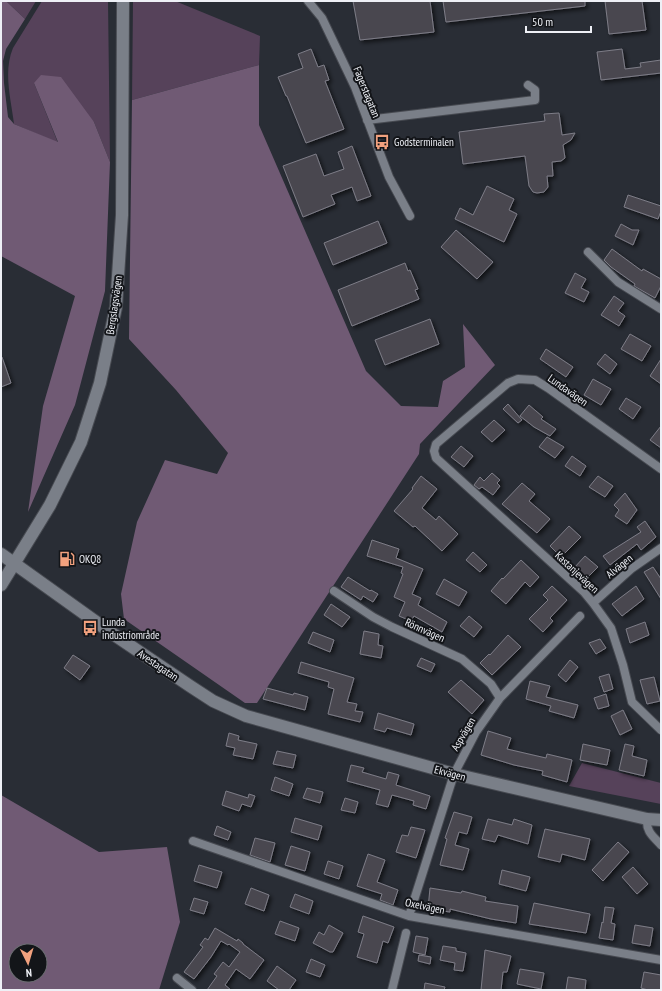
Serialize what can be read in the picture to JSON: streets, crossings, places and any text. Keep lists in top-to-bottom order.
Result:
{
  "streets": {
    "street": [
      "Fagerstagatan",
      "Bergslagsvägen",
      "Lundavägen",
      "Alvägen",
      "Kastanjevägen",
      "Rönnvägen",
      "Avestagatan",
      "Aspvägen",
      "Ekvägen",
      "Oxelvägen"
    ]
  },
  "crossings": [
    ["Bergslagsvägen", "Avestagatan"],
    ["Lundavägen", "Kastanjevägen"],
    ["Alvägen", "Kastanjevägen"],
    ["Rönnvägen", "Aspvägen"],
    ["Avestagatan", "Ekvägen"],
    ["Aspvägen", "Ekvägen"],
    ["Aspvägen", "Oxelvägen"]
  ],
  "places": {
    "bus stop": ["Godsterminalen", "Lunda industriområde"],
    "fuel station": ["OKQ8"]
  },
  "scale_bar": "50 m",
  "north": "bottom"
}
